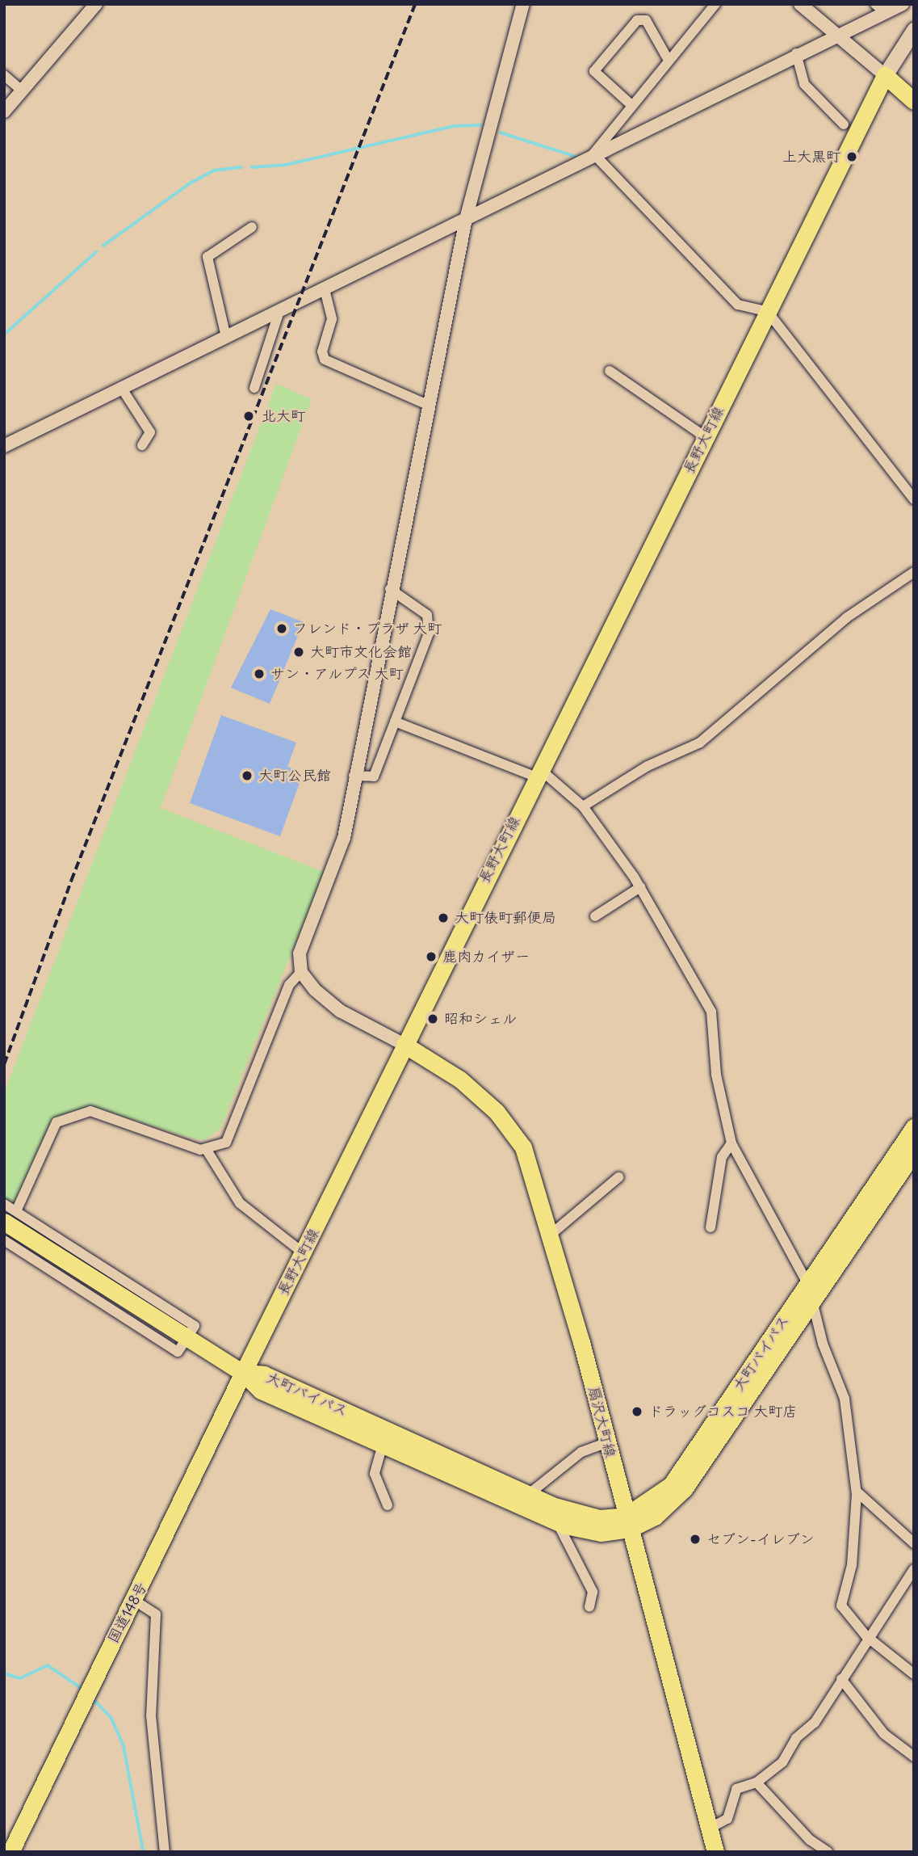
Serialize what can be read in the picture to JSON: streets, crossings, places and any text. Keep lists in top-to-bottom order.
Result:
{
  "streets": {
    "main road": [
      "長野大町線",
      "大町バイパス",
      "扇沢大町線",
      "国道148号"
    ]
  },
  "crossings": [
    ["長野大町線", "大町バイパス"],
    ["長野大町線", "扇沢大町線"],
    ["長野大町線", "国道148号"],
    ["大町バイパス", "扇沢大町線"],
    ["大町バイパス", "国道148号"]
  ],
  "places": [
    "上大黒町",
    "北大町",
    "フレンド・プラザ 大町",
    "大町市文化会館",
    "サン・アルプス 大町",
    "大町公民館",
    "大町俵町郵便局",
    "鹿肉カイザー",
    "昭和シェル",
    "ドラッグコスコ 大町店",
    "セブン-イレブン"
  ]
}
